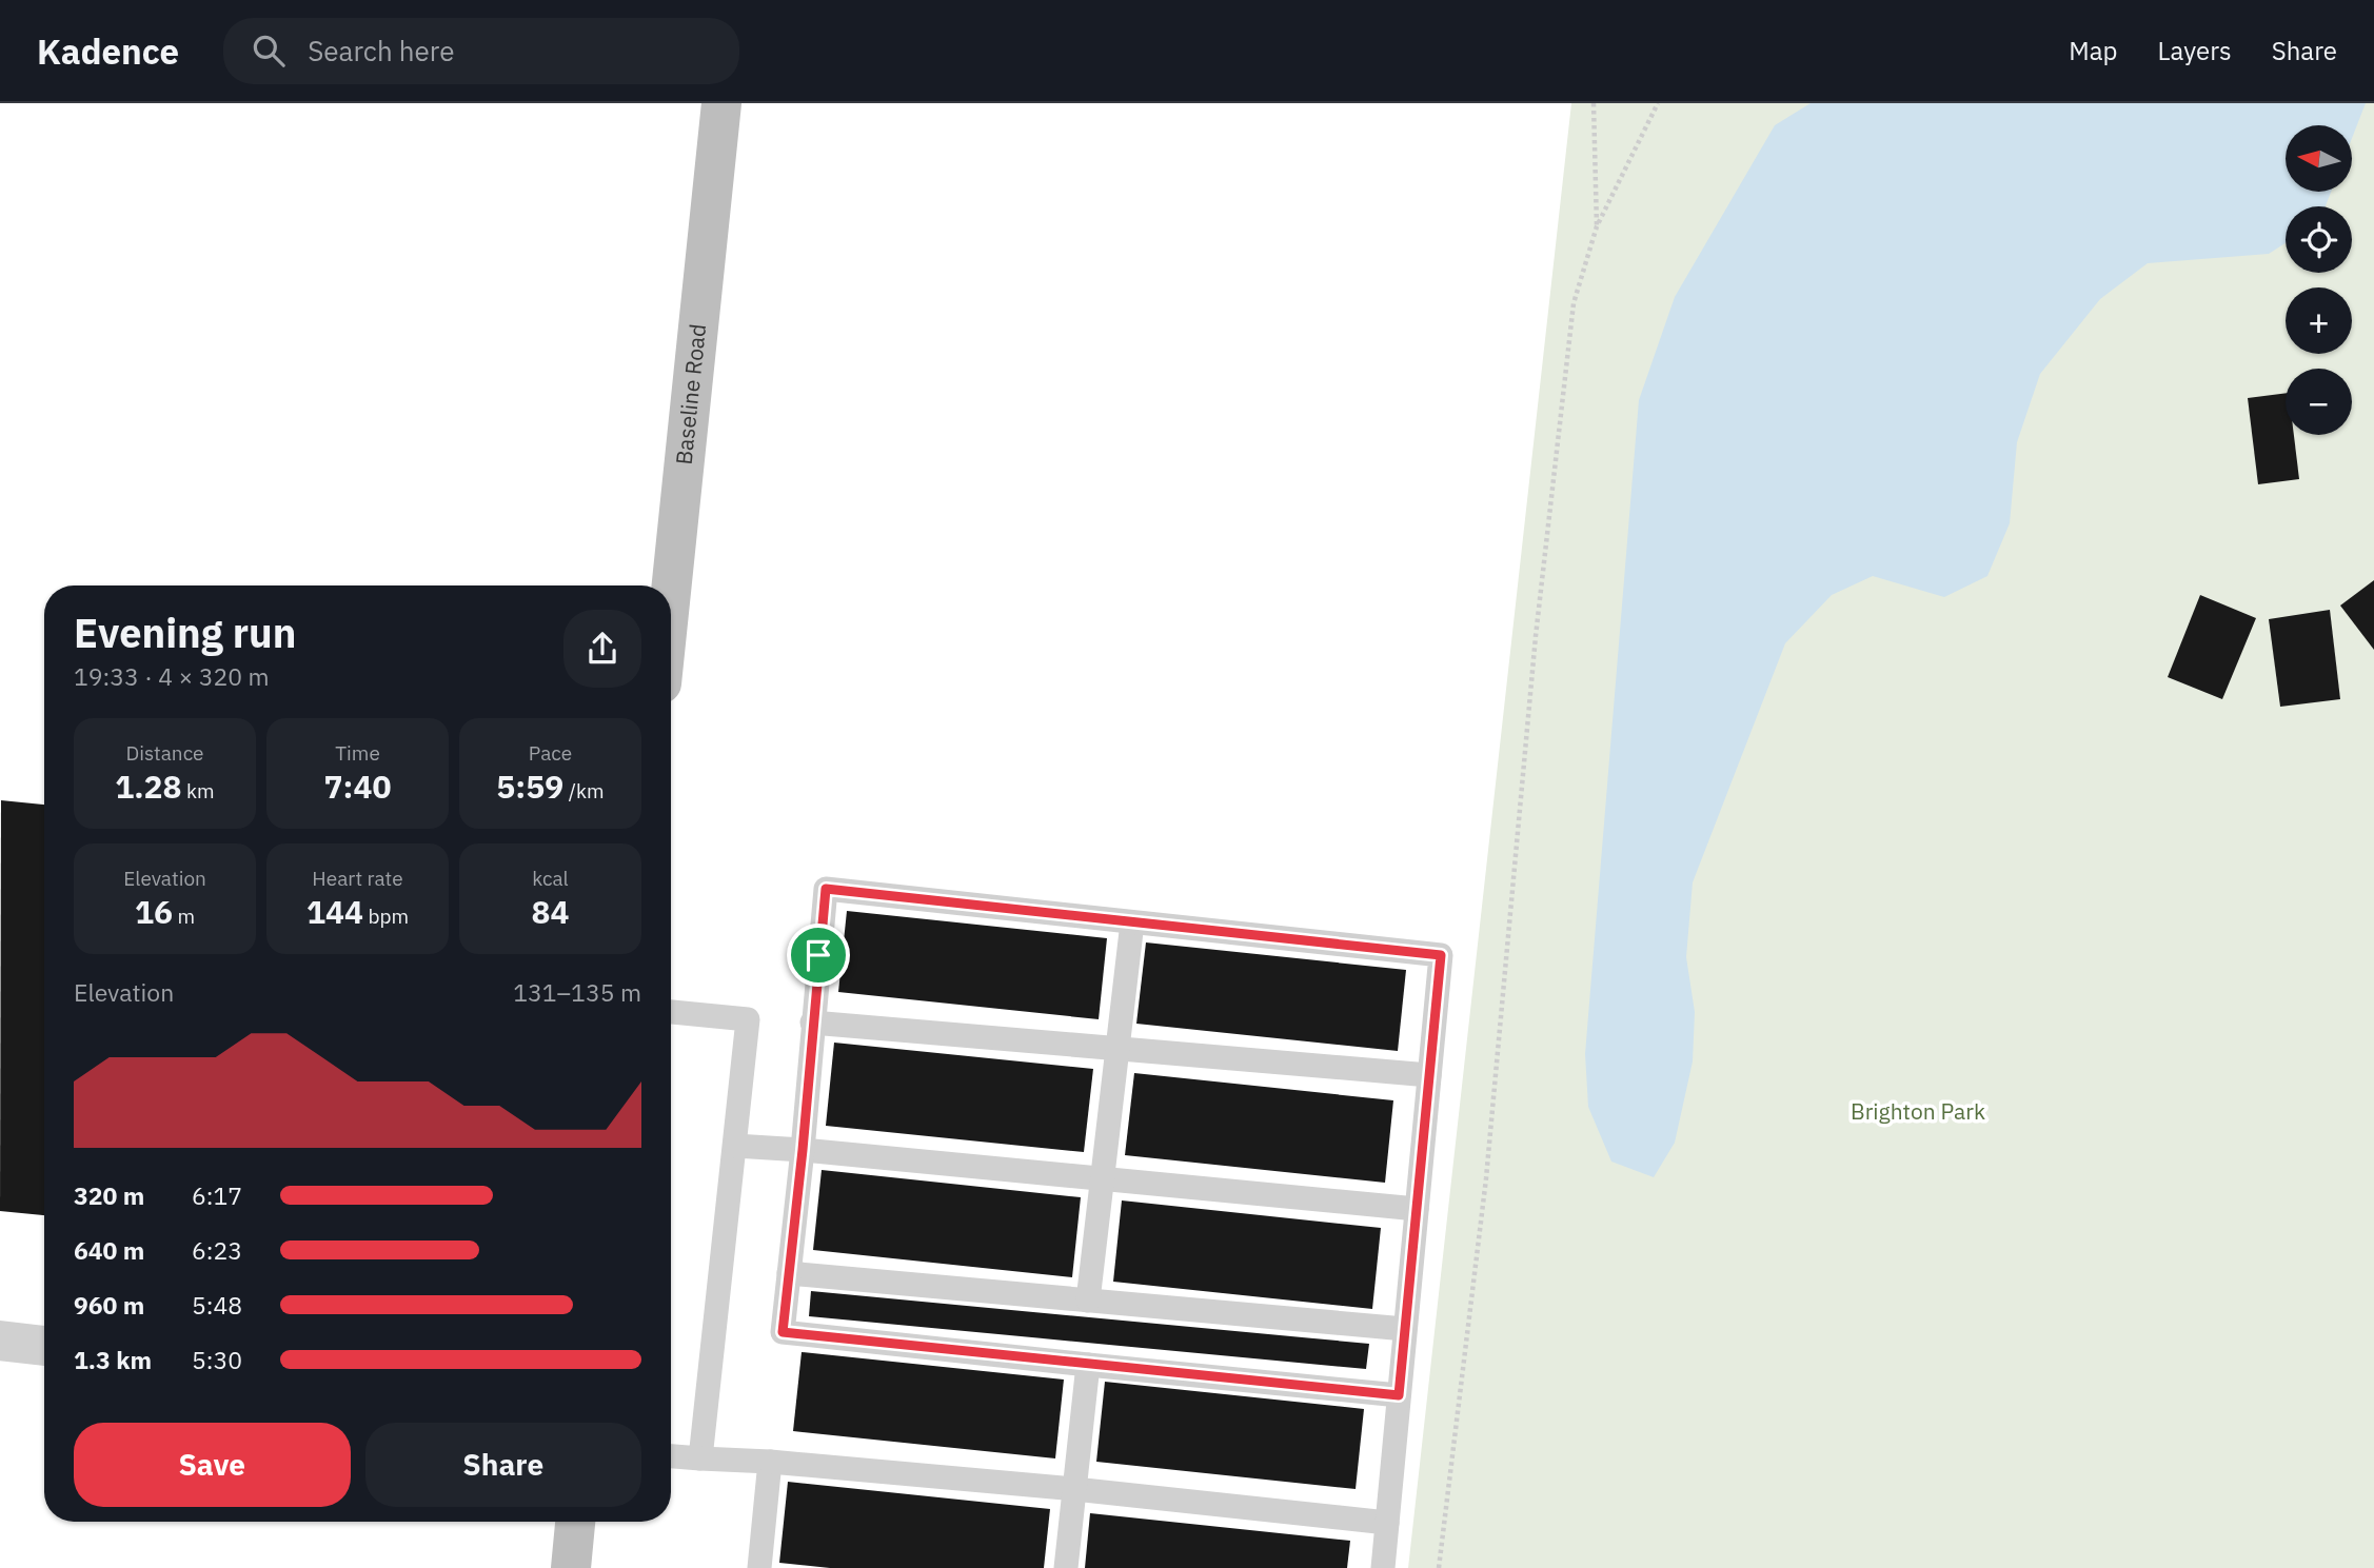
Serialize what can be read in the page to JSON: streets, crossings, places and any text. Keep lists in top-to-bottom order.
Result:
{
  "streets": {
    "main road": ["Baseline Road"]
  },
  "parks": ["Brighton Park"],
  "north": "left",
  "page": {
    "header": "Kadence",
    "search": "Search here",
    "nav": ["Map", "Layers", "Share"],
    "map_buttons": ["+", "−"],
    "heading": ["Evening run", "19:33 · 4 × 320 m"],
    "stats": [
      ["Distance", "1.28 km"],
      ["Time", "7:40"],
      ["Pace", "5:59 /km"],
      ["Elevation", "16 m"],
      ["Heart rate", "144 bpm"],
      ["kcal", "84"]
    ],
    "chart": ["Elevation", "131–135 m"],
    "list": [
      {
        "name": "320 m",
        "note": "6:17"
      },
      {
        "name": "640 m",
        "note": "6:23"
      },
      {
        "name": "960 m",
        "note": "5:48"
      },
      {
        "name": "1.3 km",
        "note": "5:30"
      }
    ],
    "buttons": ["Save", "Share"]
  }
}
